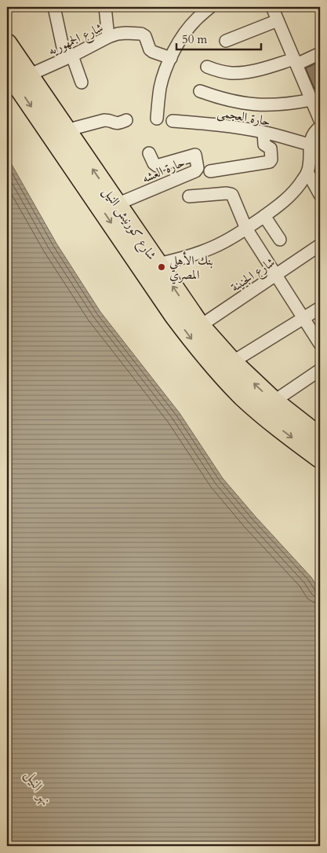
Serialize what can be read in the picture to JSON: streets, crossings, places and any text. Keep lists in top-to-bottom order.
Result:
{
  "streets": {
    "main road": ["شارع كورنيش النيل"],
    "street": [
      "شارع الجمهوريه",
      "حارة العجمى",
      "حارة العشه",
      "شارع الجنينة"
    ]
  },
  "crossings": [
    ["شارع الجمهوريه", "شارع كورنيش النيل"],
    ["حارة العشه", "شارع كورنيش النيل"],
    ["شارع كورنيش النيل", "شارع الجنينة"]
  ],
  "water": ["نهر النيل"],
  "places": ["بنك الأهلي المصري"],
  "scale_bar": "50 m"
}
